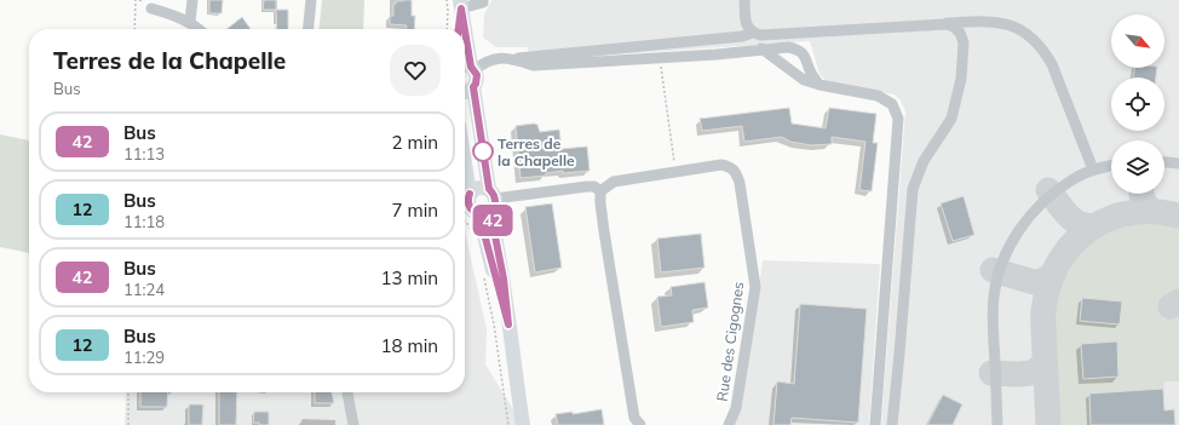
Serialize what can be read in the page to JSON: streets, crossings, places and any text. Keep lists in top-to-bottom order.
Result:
{
  "streets": {
    "street": ["Rue des Cigognes"]
  },
  "places": ["Terres de la Chapelle"],
  "lines": ["bus line 42"],
  "north": "bottom right",
  "page": {
    "on_map": "42",
    "heading": ["Terres de la Chapelle", "Bus"],
    "list": [
      {
        "mark": "42",
        "name": "Bus",
        "note": "11:13",
        "value": "2 min"
      },
      {
        "mark": "12",
        "name": "Bus",
        "note": "11:18",
        "value": "7 min"
      },
      {
        "mark": "42",
        "name": "Bus",
        "note": "11:24",
        "value": "13 min"
      },
      {
        "mark": "12",
        "name": "Bus",
        "note": "11:29",
        "value": "18 min"
      }
    ]
  }
}
